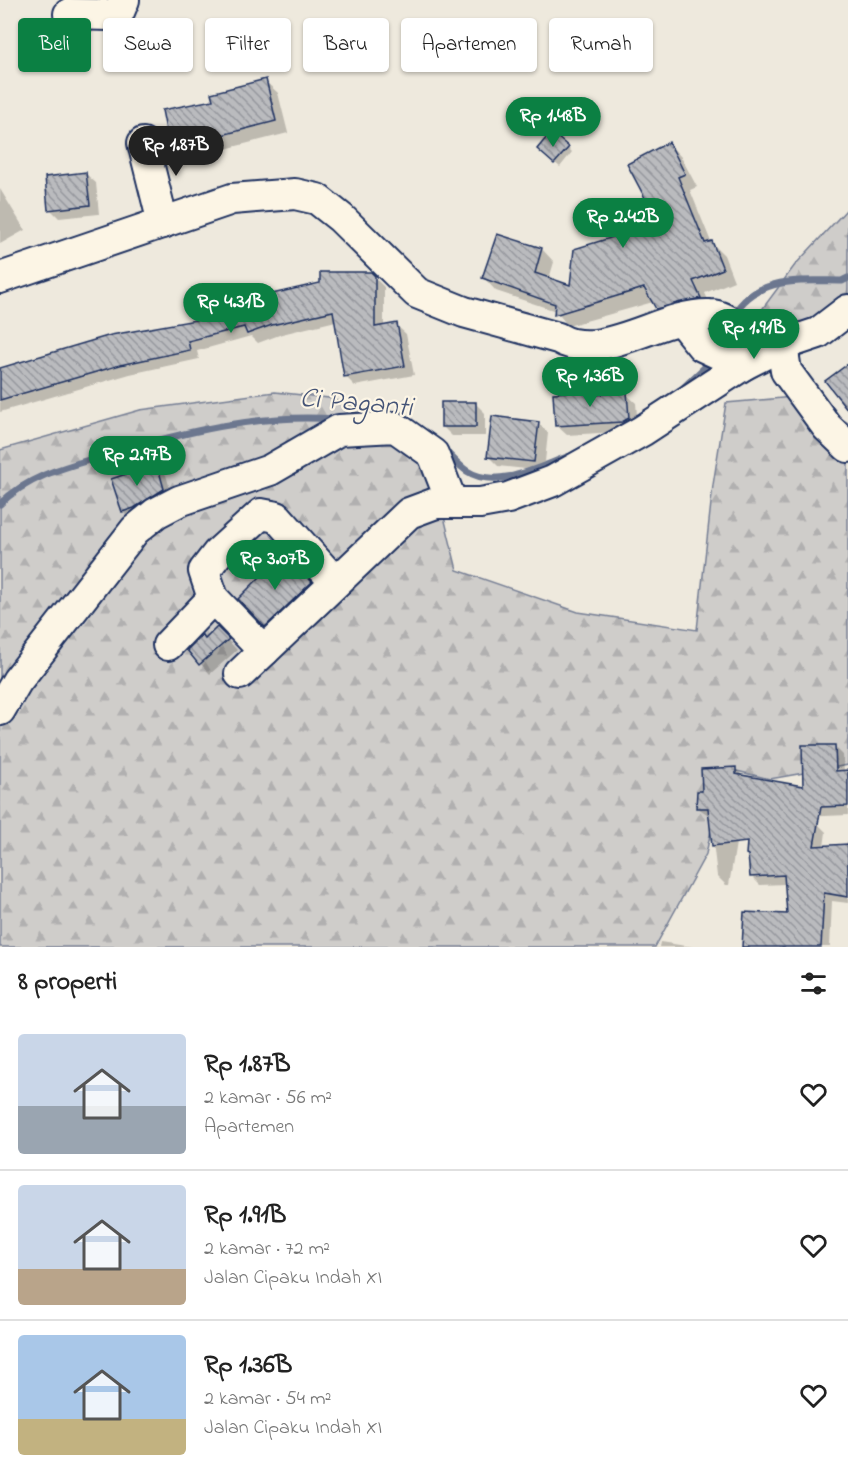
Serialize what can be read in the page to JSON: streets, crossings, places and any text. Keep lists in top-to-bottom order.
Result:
{
  "water": ["Ci Paganti"],
  "page": {
    "chip": [
      "Beli",
      "Sewa",
      "Filter",
      "Baru",
      "Apartemen",
      "Rumah"
    ],
    "price": [
      "Rp 1.48B",
      "Rp 1.87B",
      "Rp 2.42B",
      "Rp 4.31B",
      "Rp 1.91B",
      "Rp 1.36B",
      "Rp 2.97B",
      "Rp 3.07B"
    ],
    "heading": "8 properti",
    "list": [
      {
        "name": "Rp 1.87B",
        "note": "2 kamar · 56 m² · Apartemen"
      },
      {
        "name": "Rp 1.91B",
        "note": "2 kamar · 72 m² · Jalan Cipaku Indah XI"
      },
      {
        "name": "Rp 1.36B",
        "note": "2 kamar · 54 m² · Jalan Cipaku Indah XI"
      }
    ]
  }
}
